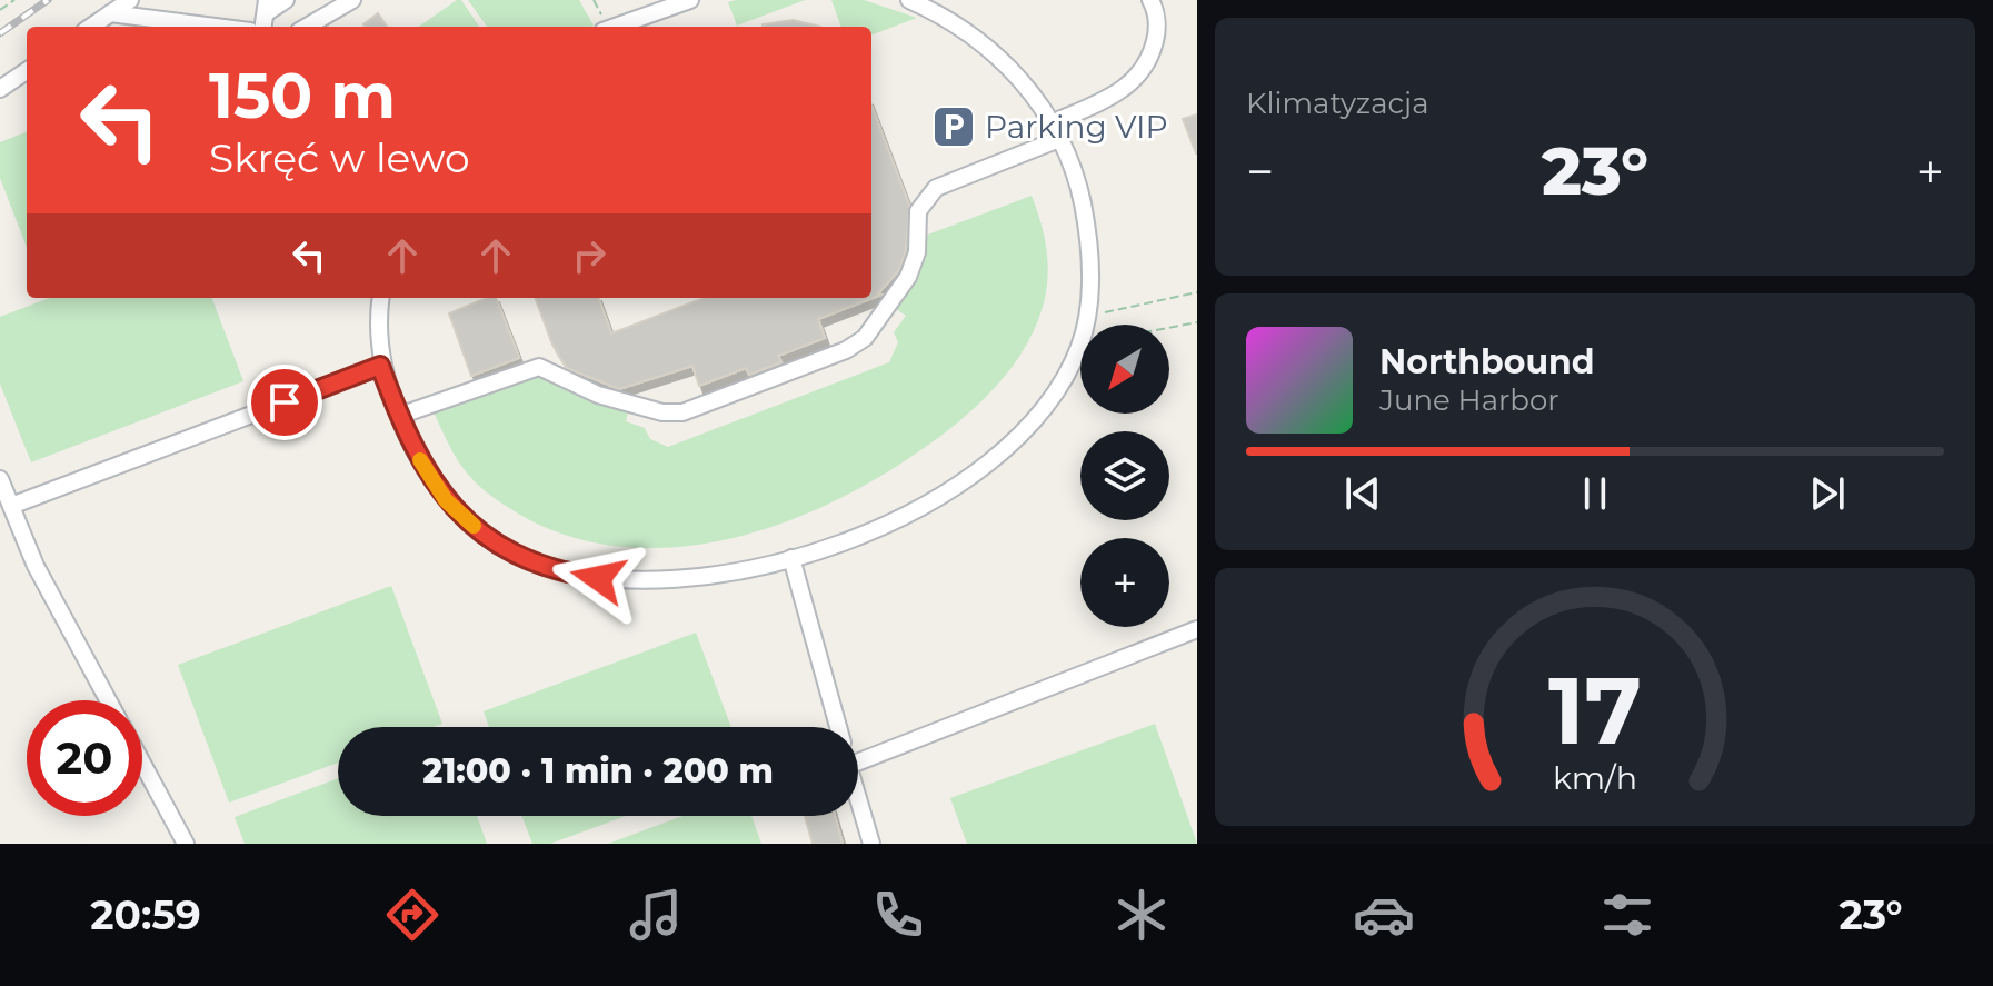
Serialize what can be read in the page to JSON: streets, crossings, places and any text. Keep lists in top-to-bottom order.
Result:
{
  "places": {
    "parking": ["Parking VIP"]
  },
  "north": "bottom left",
  "page": {
    "tile": "Klimatyzacja",
    "turn": ["150 m", "Skręć w lewo"],
    "heat": ["−", "23°", "+"],
    "map_buttons": "+",
    "song": ["Northbound", "June Harbor"],
    "limit": "20",
    "trip": "21:00 · 1 min · 200 m",
    "tabs": ["20:59", "23°"],
    "gauge": ["17", "km/h"]
  }
}
